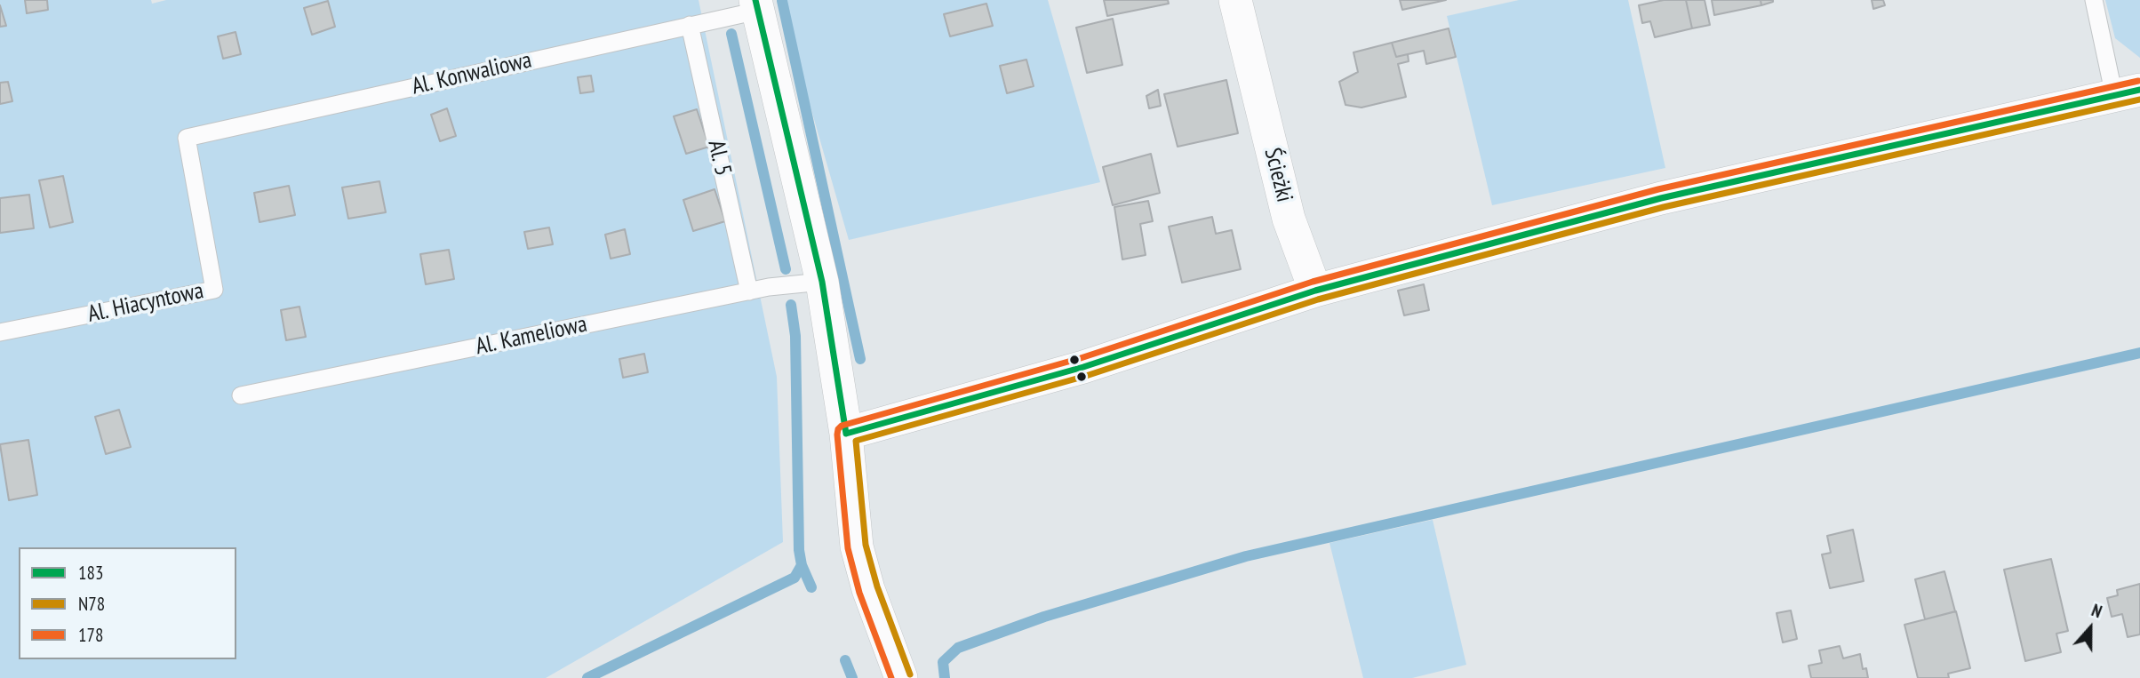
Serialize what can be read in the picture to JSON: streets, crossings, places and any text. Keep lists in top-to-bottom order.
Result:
{
  "streets": {
    "street": ["Ścieżki"],
    "lane": [
      "Al. Konwaliowa",
      "Al. 5",
      "Al. Hiacyntowa",
      "Al. Kameliowa"
    ]
  },
  "crossings": [
    ["Al. Konwaliowa", "Al. 5"],
    ["Al. Konwaliowa", "Al. Hiacyntowa"],
    ["Al. 5", "Al. Kameliowa"]
  ],
  "lines": ["transit line 183", "transit line 178", "transit line N78"],
  "legend": ["183", "N78", "178"],
  "north": "top"
}
